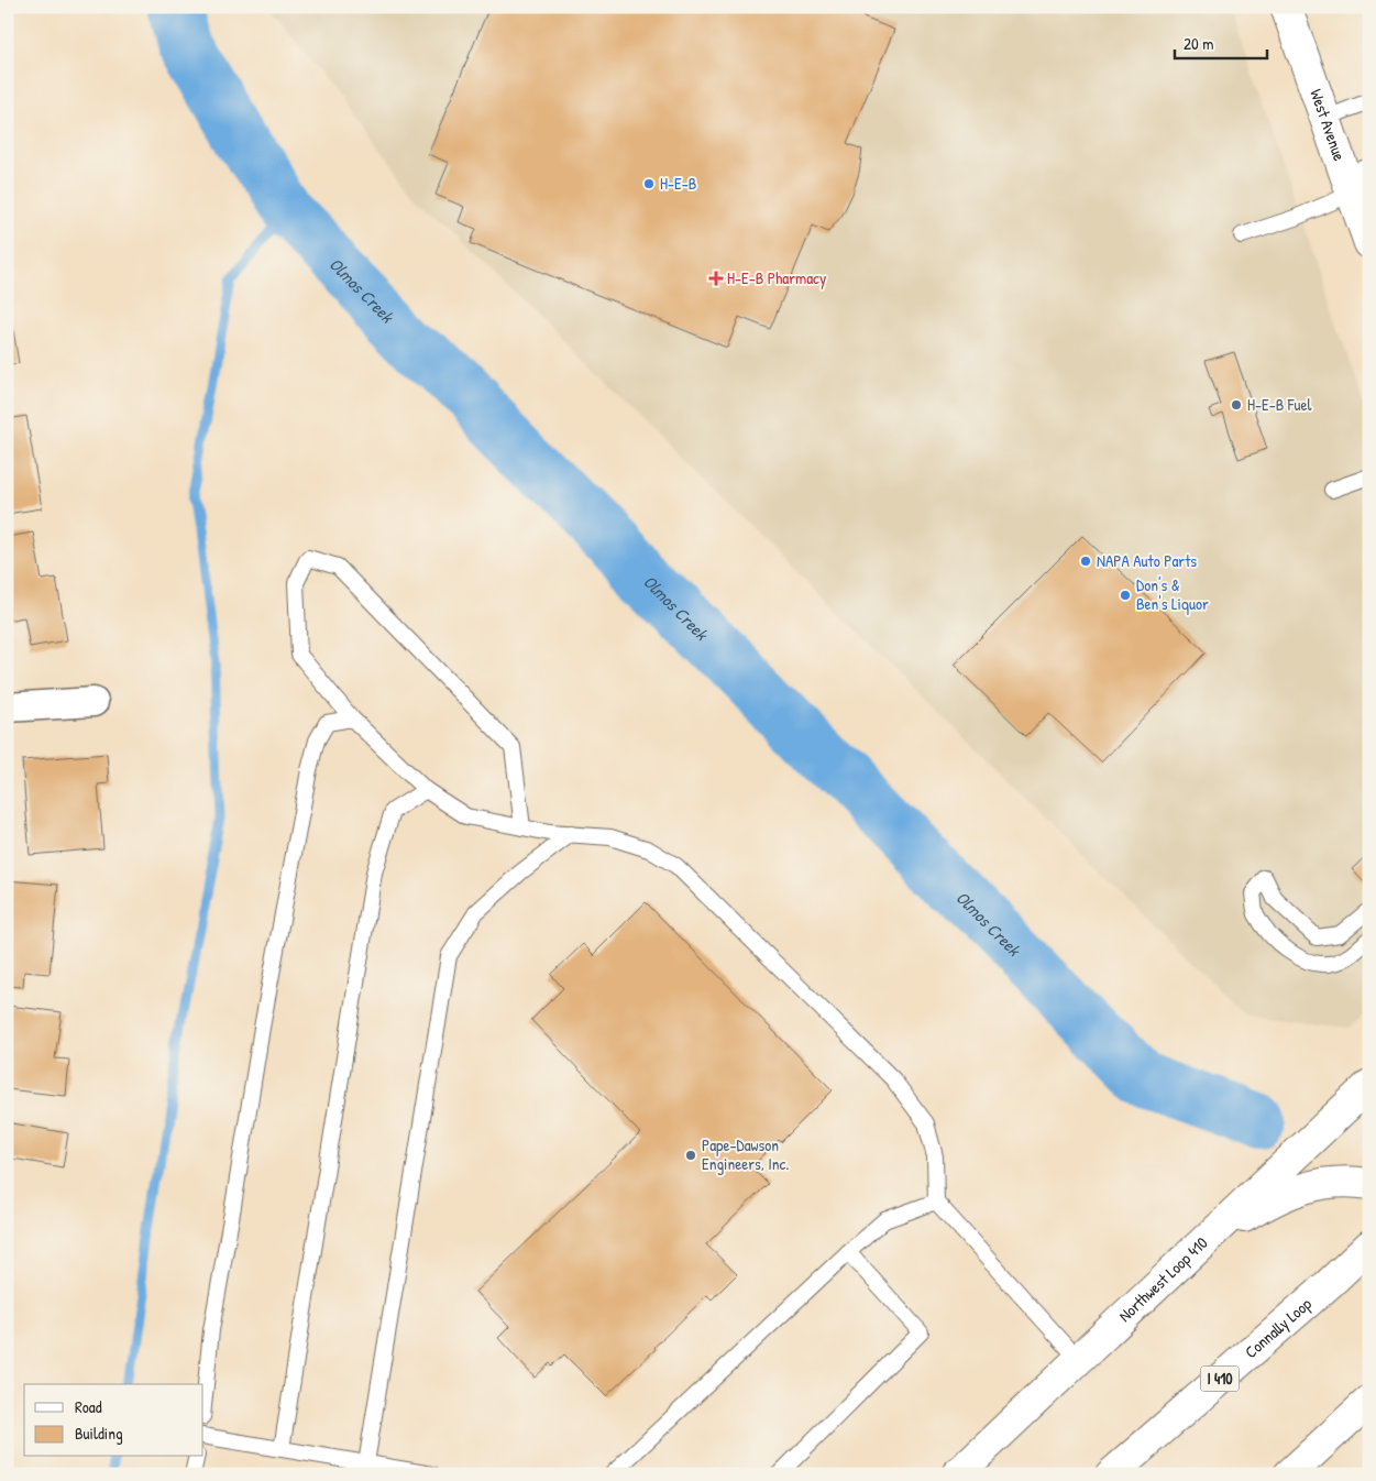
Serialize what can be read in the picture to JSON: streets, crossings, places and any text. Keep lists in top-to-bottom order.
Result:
{
  "streets": {
    "main road": [
      "West Avenue",
      "Northwest Loop 410",
      "Connally Loop",
      "I 410"
    ]
  },
  "water": ["Olmos Creek"],
  "places": {
    "other": [
      "H-E-B",
      "H-E-B Fuel",
      "NAPA Auto Parts",
      "Don's & Ben's Liquor",
      "Pape-Dawson Engineers, Inc."
    ],
    "health": ["H-E-B Pharmacy"]
  },
  "legend": ["Road", "Building"],
  "scale_bar": "20 m"
}
